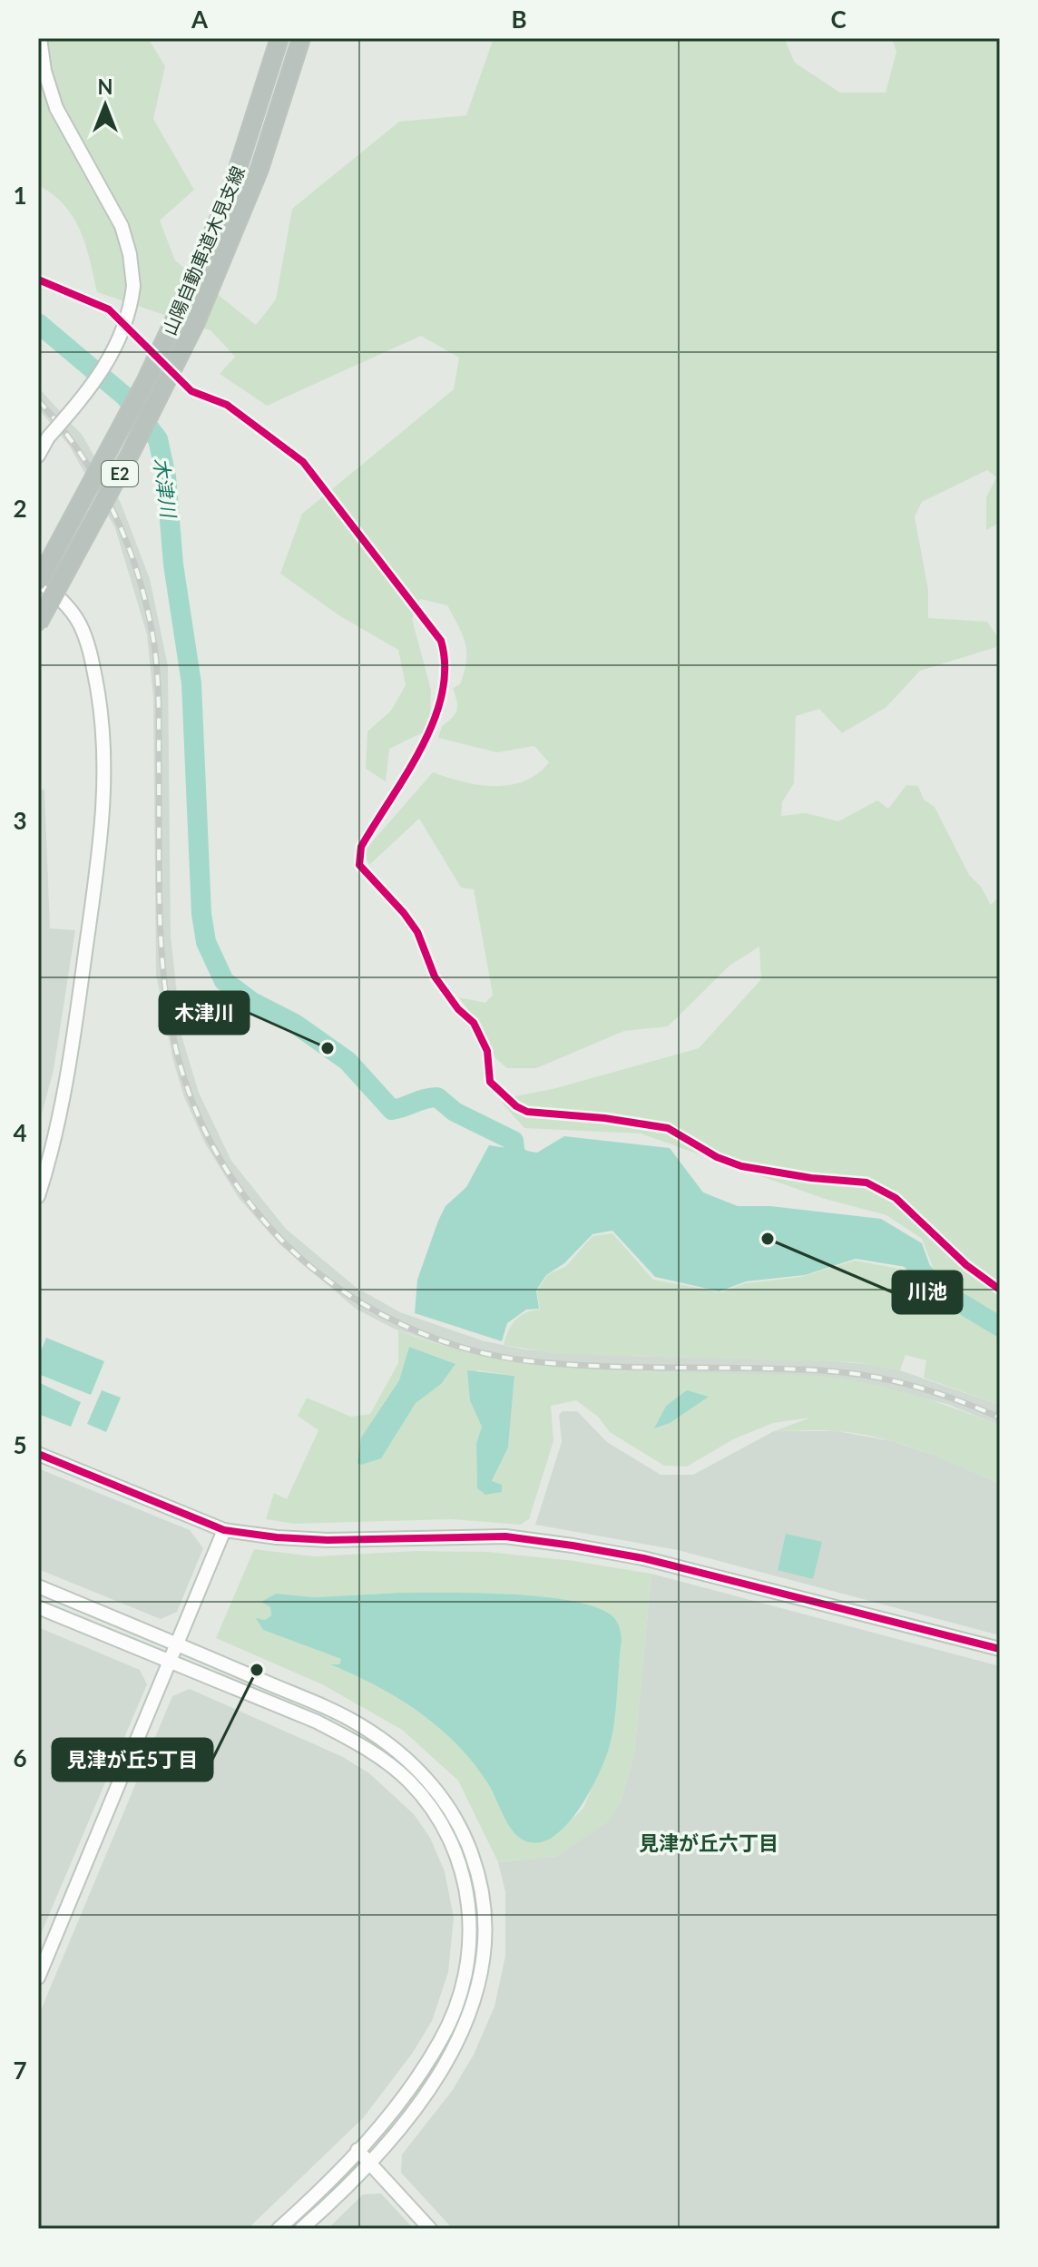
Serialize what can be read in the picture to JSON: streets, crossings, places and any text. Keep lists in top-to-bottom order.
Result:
{
  "streets": {
    "highway": ["山陽自動車道木見支線", "E2"]
  },
  "districts": ["見津が丘六丁目"],
  "water": ["木津川"],
  "places": ["木津川", "川池", "見津が丘5丁目"],
  "north": "top",
  "grid": {
    "columns": ["A", "B", "C"],
    "rows": [
      "1",
      "2",
      "3",
      "4",
      "5",
      "6",
      "7"
    ]
  }
}
